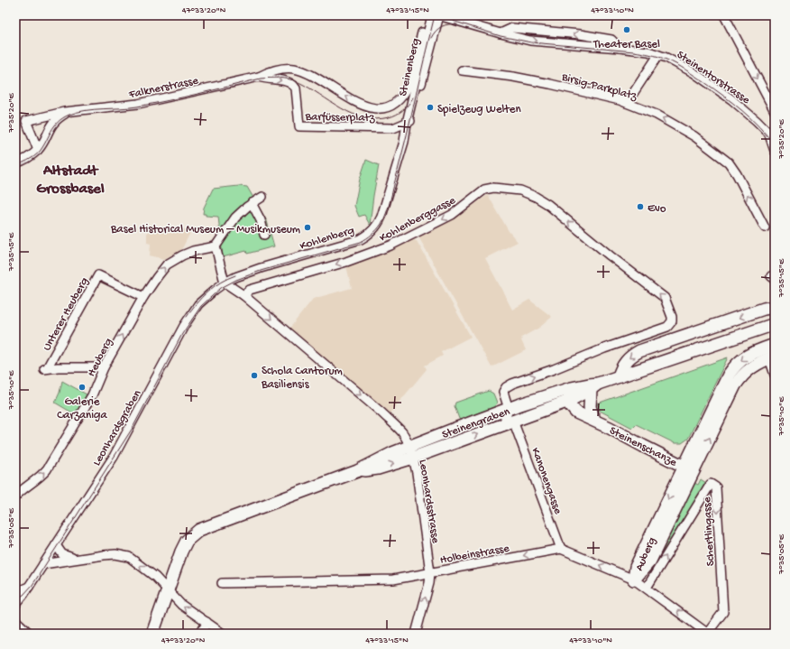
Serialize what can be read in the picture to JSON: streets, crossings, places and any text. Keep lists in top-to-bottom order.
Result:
{
  "streets": {
    "main road": ["Steinengraben", "Steinenschanze", "Auberg"],
    "street": [
      "Steinenberg",
      "Steinentorstrasse",
      "Birsig-Parkplatz",
      "Falknerstrasse",
      "Barfüsserplatz",
      "Kohlenberggasse",
      "Kohlenberg",
      "Unterer Heuberg",
      "Heuberg",
      "Leonhardsgraben",
      "Kanonengasse",
      "Leonhardsstrasse",
      "Schertlingasse",
      "Holbeinstrasse"
    ]
  },
  "crossings": [
    ["Steinenberg", "Steinentorstrasse"],
    ["Steinenberg", "Barfüsserplatz"],
    ["Steinenberg", "Kohlenberg"],
    ["Falknerstrasse", "Barfüsserplatz"],
    ["Barfüsserplatz", "Kohlenberg"],
    ["Kohlenberggasse", "Steinengraben"],
    ["Kohlenberggasse", "Leonhardsstrasse"],
    ["Kohlenberg", "Leonhardsgraben"],
    ["Kohlenberg", "Leonhardsstrasse"],
    ["Unterer Heuberg", "Heuberg"],
    ["Steinengraben", "Steinenschanze"],
    ["Steinengraben", "Kanonengasse"],
    ["Steinengraben", "Leonhardsstrasse"],
    ["Leonhardsgraben", "Leonhardsstrasse"],
    ["Steinenschanze", "Auberg"],
    ["Kanonengasse", "Holbeinstrasse"],
    ["Leonhardsstrasse", "Holbeinstrasse"]
  ],
  "one_way": [
    "Birsig-Parkplatz",
    "Barfüsserplatz",
    "Kohlenberggasse",
    "Heuberg",
    "Holbeinstrasse"
  ],
  "districts": ["Altstadt Grossbasel"],
  "places": [
    "Theater Basel",
    "Spielzeug Welten",
    "Evo",
    "Basel Historical Museum – Musikmuseum",
    "Schola Cantorum Basiliensis",
    "Galerie Carzaniga"
  ],
  "coordinates": [
    "47°33'20\"N",
    "47°33'15\"N",
    "47°33'10\"N",
    "7°35'20\"E",
    "7°35'15\"E",
    "7°35'10\"E",
    "7°35'05\"E"
  ]
}
